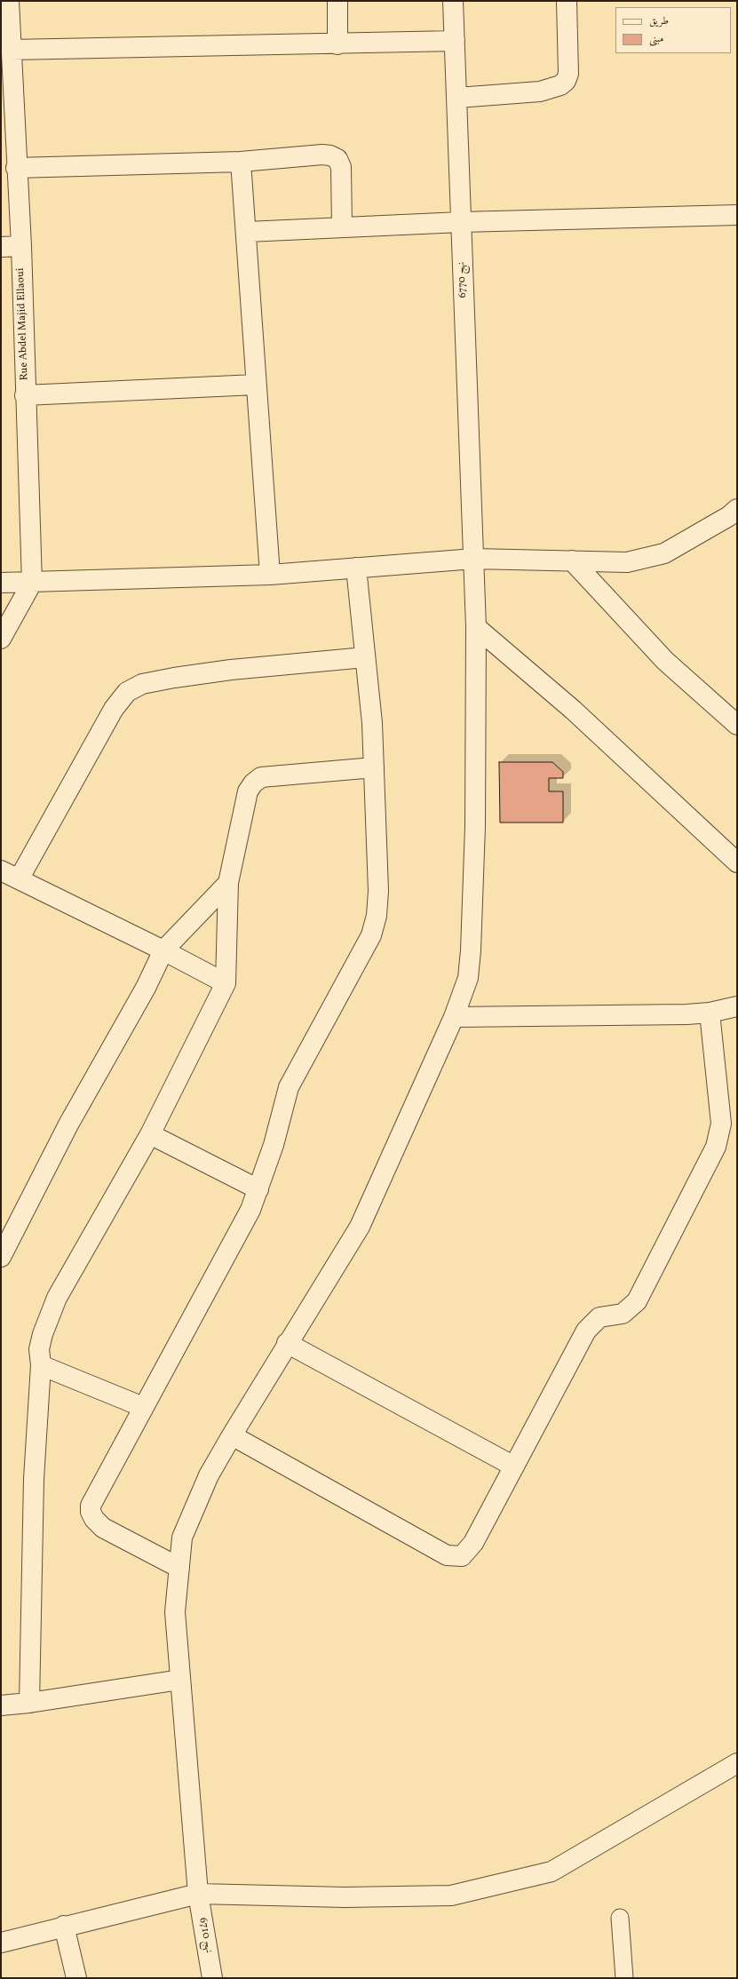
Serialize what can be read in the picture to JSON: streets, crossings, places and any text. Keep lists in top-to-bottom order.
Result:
{
  "streets": {
    "street": ["نهج 6770", "Rue Abdel Majid Ellaoui", "نهج 6710"]
  },
  "crossings": [
    ["نهج 6770", "نهج 6710"]
  ],
  "legend": ["طريق", "مبنى"]
}
